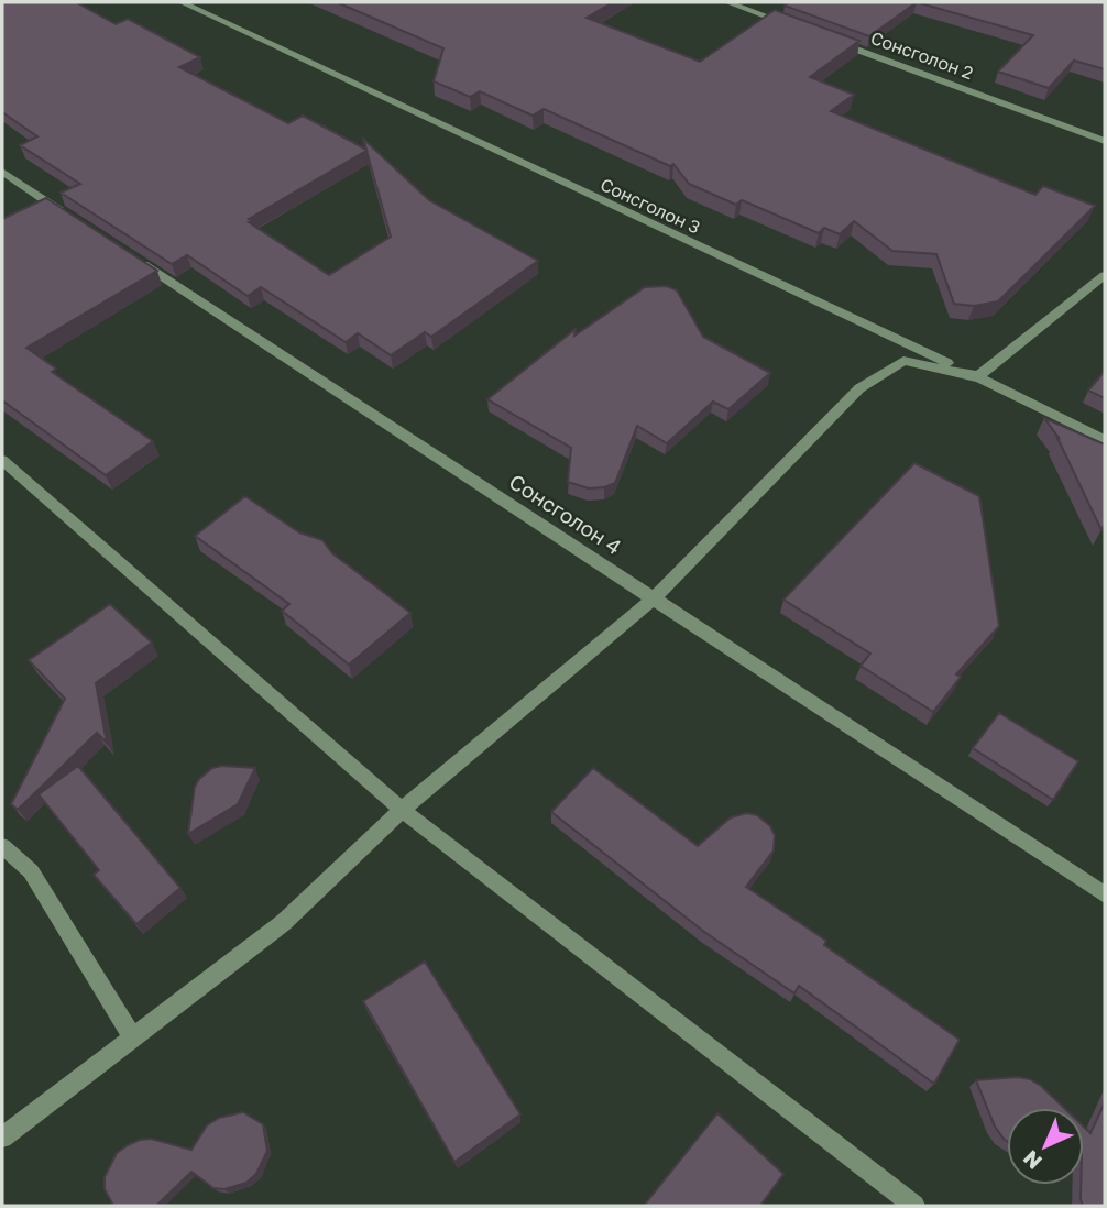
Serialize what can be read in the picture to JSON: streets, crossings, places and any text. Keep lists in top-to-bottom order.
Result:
{
  "streets": {
    "street": ["Сонсголон 2", "Сонсголон 3", "Сонсголон 4"]
  },
  "north": "bottom left"
}
